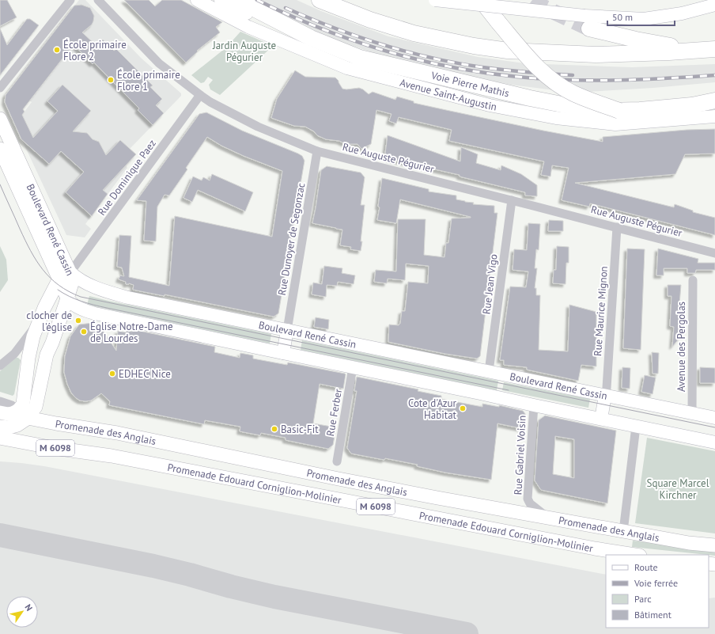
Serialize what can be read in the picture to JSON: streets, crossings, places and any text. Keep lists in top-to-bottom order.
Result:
{
  "streets": {
    "highway": ["Voie Pierre Mathis"],
    "main road": [
      "Avenue Saint-Augustin",
      "Boulevard René Cassin",
      "Promenade des Anglais",
      "M 6098",
      "Promenade Edouard Corniglion-Molinier"
    ],
    "street": [
      "Rue Auguste Pégurier",
      "Rue Dominique Paez",
      "Rue Dunoyer de Segonzac",
      "Rue Jean Vigo",
      "Rue Maurice Mignon",
      "Avenue des Pergolas",
      "Rue Ferber",
      "Rue Gabriel Voisin"
    ]
  },
  "crossings": [
    ["Rue Auguste Pégurier", "Rue Dominique Paez"],
    ["Rue Auguste Pégurier", "Rue Dunoyer de Segonzac"],
    ["Rue Auguste Pégurier", "Rue Jean Vigo"],
    ["Rue Auguste Pégurier", "Rue Maurice Mignon"],
    ["Rue Dominique Paez", "Boulevard René Cassin"],
    ["Boulevard René Cassin", "Rue Dunoyer de Segonzac"],
    ["Boulevard René Cassin", "Rue Jean Vigo"],
    ["Boulevard René Cassin", "Rue Maurice Mignon"],
    ["Boulevard René Cassin", "Avenue des Pergolas"],
    ["Boulevard René Cassin", "Rue Ferber"],
    ["Boulevard René Cassin", "Rue Gabriel Voisin"],
    ["Promenade des Anglais", "Rue Gabriel Voisin"]
  ],
  "parks": ["Jardin Auguste Pégurier", "Square Marcel Kirchner"],
  "places": [
    "École primaire Flore 2",
    "École primaire Flore 1",
    "clocher de l'église",
    "Église Notre-Dame de Lourdes",
    "EDHEC Nice",
    "Cote d'Azur Habitat",
    "Basic-Fit"
  ],
  "legend": [
    "Route",
    "Voie ferrée",
    "Parc",
    "Bâtiment"
  ],
  "scale_bar": "50 m",
  "north": "top right"
}
